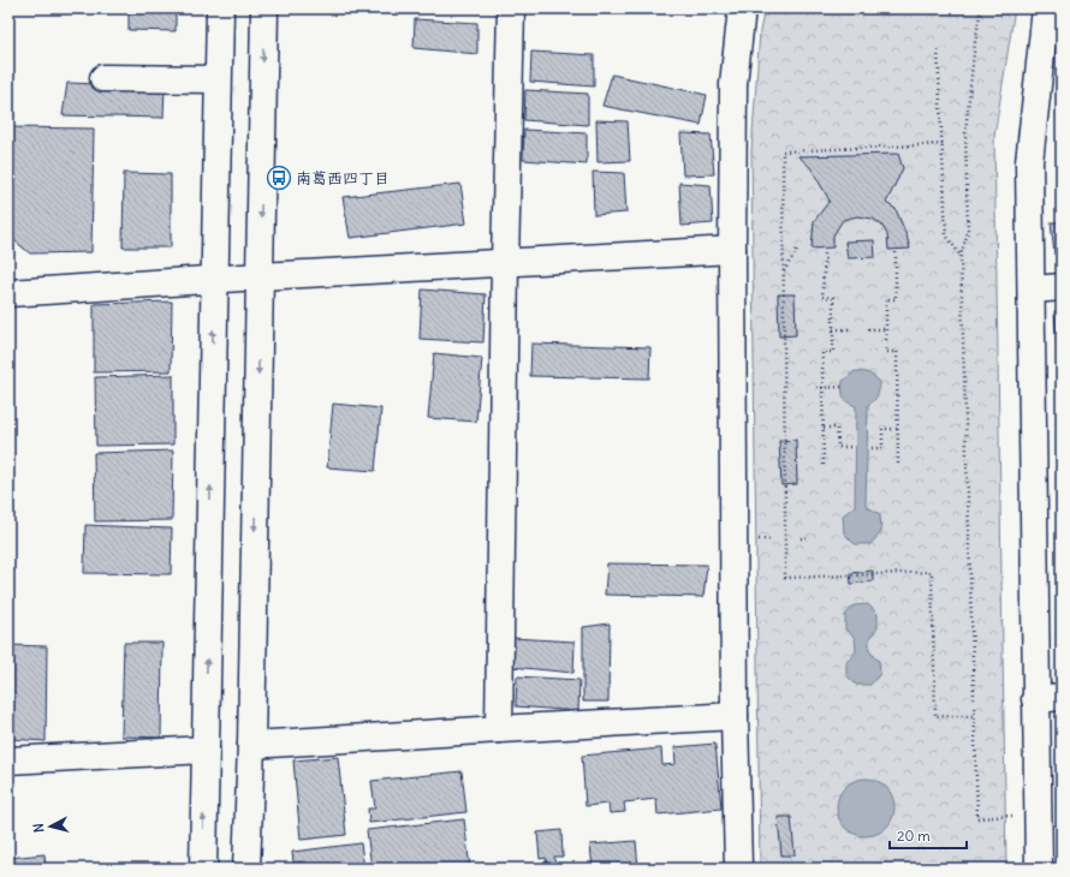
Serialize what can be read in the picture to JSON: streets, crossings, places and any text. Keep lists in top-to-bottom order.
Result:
{
  "places": {
    "bus stop": ["南葛西四丁目"]
  },
  "scale_bar": "20 m",
  "north": "left"
}
